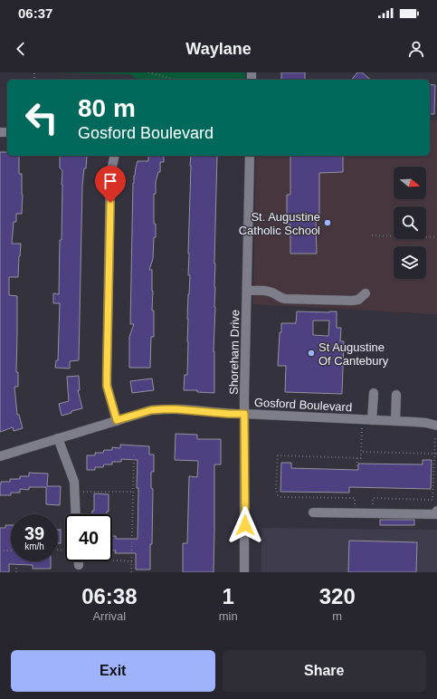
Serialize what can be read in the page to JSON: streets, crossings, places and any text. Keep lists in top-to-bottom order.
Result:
{
  "streets": {
    "street": ["Shoreham Drive", "Gosford Boulevard"]
  },
  "crossings": [
    ["Shoreham Drive", "Gosford Boulevard"]
  ],
  "places": ["St. Augustine Catholic School", "St Augustine Of Cantebury"],
  "north": "right",
  "page": {
    "status": "06:37",
    "header": "Waylane",
    "turn": ["80 m", "Gosford Boulevard"],
    "speed": "39 km/h",
    "limit": "40",
    "eta": [
      "06:38",
      "Arrival",
      "1",
      "min",
      "320",
      "m"
    ],
    "buttons": ["Exit", "Share"]
  }
}
